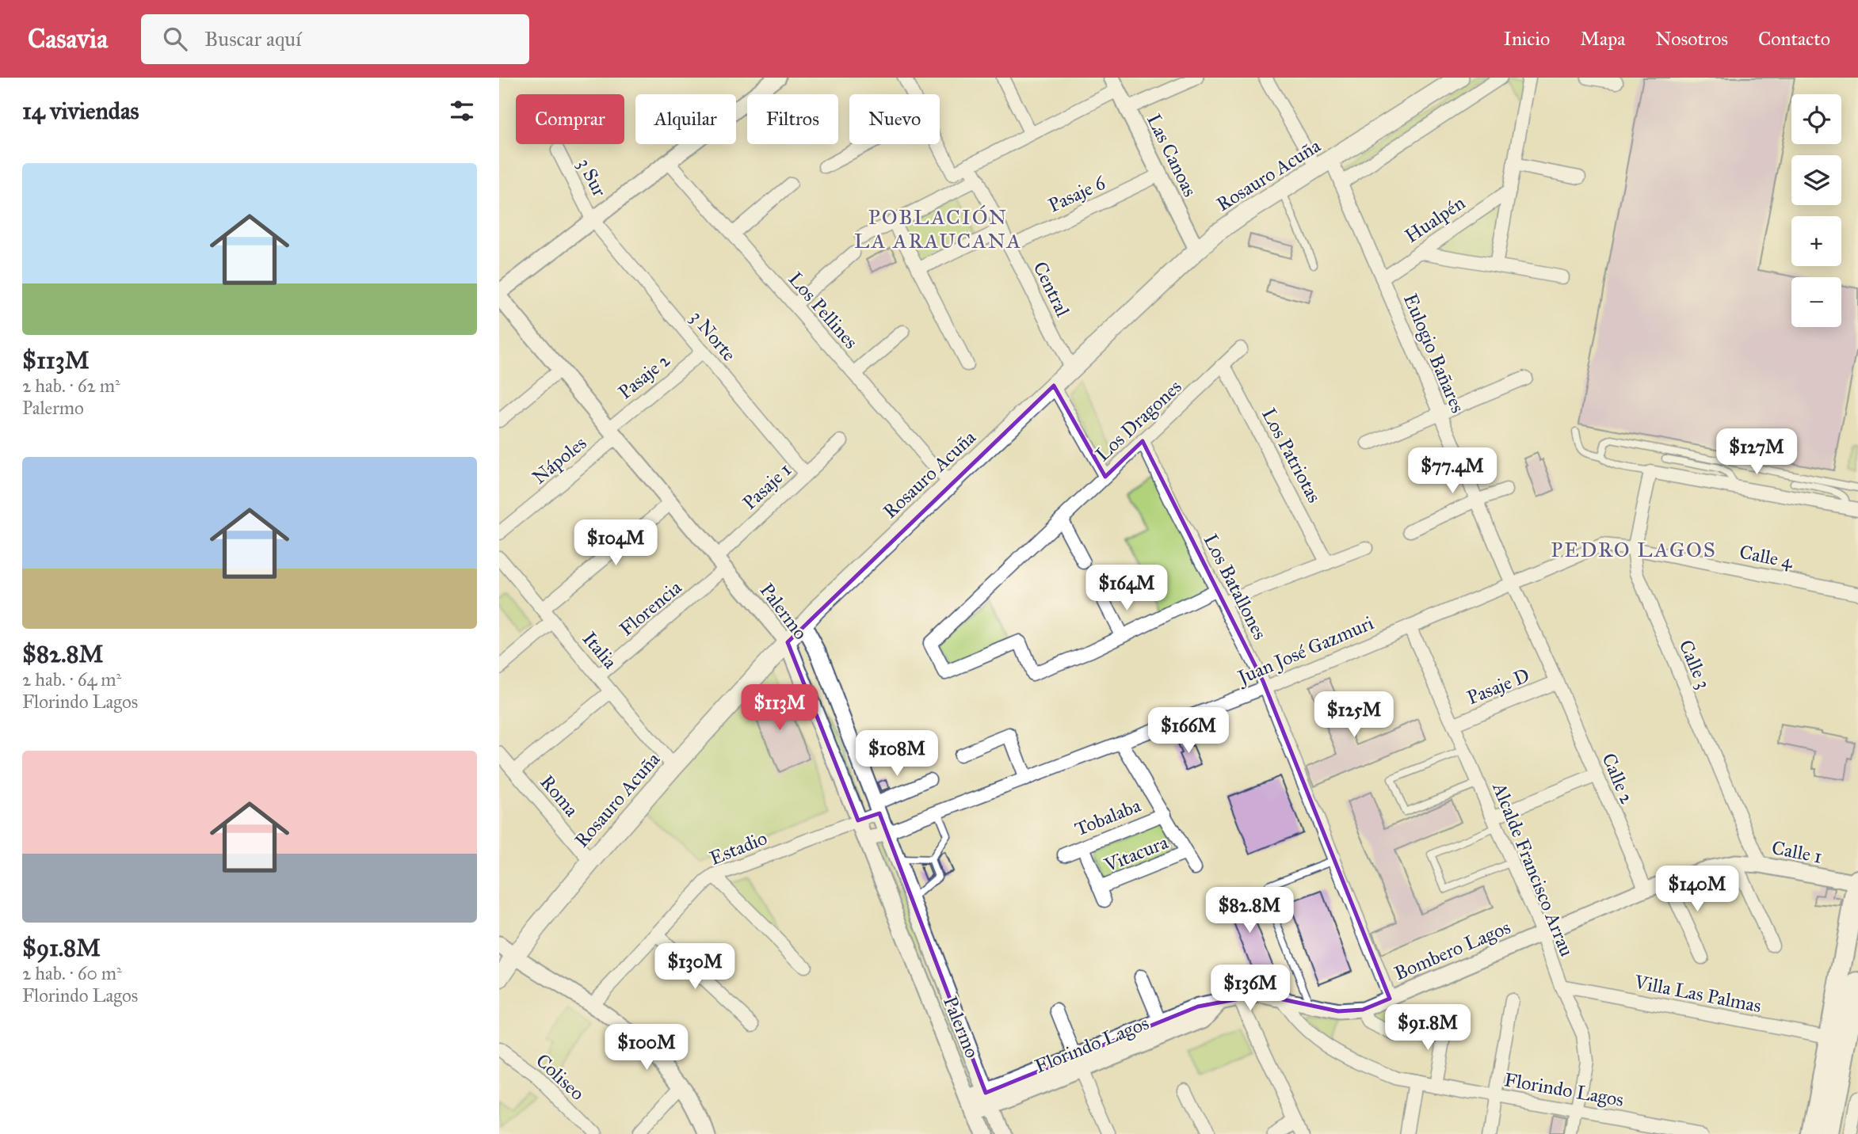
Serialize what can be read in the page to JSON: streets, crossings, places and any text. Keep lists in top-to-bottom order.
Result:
{
  "streets": {
    "main road": ["Rosauro Acuña"],
    "street": [
      "Las Canoas",
      "3 Sur",
      "Pasaje 6",
      "Hualpén",
      "Central",
      "Los Pellines",
      "3 Norte",
      "Eulogio Bañares",
      "Pasaje 2",
      "Los Dragones",
      "Los Patriotas",
      "Nápoles",
      "Pasaje 1",
      "Calle 4",
      "Los Batallones",
      "Florencia",
      "Palermo",
      "Italia",
      "Juan José Gazmuri",
      "Calle 3",
      "Pasaje D",
      "Calle 2",
      "Roma",
      "Tobalaba",
      "Estadio",
      "Calle 1",
      "Vitacura",
      "Alcalde Francisco Arrau",
      "Bombero Lagos",
      "Villa Las Palmas",
      "Florindo Lagos",
      "Coliseo"
    ]
  },
  "crossings": [
    ["Las Canoas", "Rosauro Acuña"],
    ["Las Canoas", "Pasaje 6"],
    ["Rosauro Acuña", "Central"],
    ["Rosauro Acuña", "Los Pellines"],
    ["Rosauro Acuña", "Eulogio Bañares"],
    ["Rosauro Acuña", "Palermo"],
    ["Rosauro Acuña", "Italia"],
    ["Rosauro Acuña", "Roma"],
    ["3 Sur", "3 Norte"],
    ["Pasaje 6", "Central"],
    ["Hualpén", "Eulogio Bañares"],
    ["3 Norte", "Pasaje 2"],
    ["3 Norte", "Pasaje 1"],
    ["Eulogio Bañares", "Juan José Gazmuri"],
    ["Eulogio Bañares", "Pasaje D"],
    ["Eulogio Bañares", "Calle 2"],
    ["Pasaje 2", "Nápoles"],
    ["Pasaje 2", "Palermo"],
    ["Los Dragones", "Los Patriotas"],
    ["Los Dragones", "Los Batallones"],
    ["Nápoles", "Palermo"],
    ["Pasaje 1", "Florencia"],
    ["Pasaje 1", "Palermo"],
    ["Calle 4", "Juan José Gazmuri"],
    ["Calle 4", "Calle 3"],
    ["Los Batallones", "Juan José Gazmuri"],
    ["Los Batallones", "Bombero Lagos"],
    ["Florencia", "Palermo"],
    ["Florencia", "Italia"],
    ["Palermo", "Juan José Gazmuri"],
    ["Palermo", "Estadio"],
    ["Palermo", "Florindo Lagos"],
    ["Juan José Gazmuri", "Calle 3"],
    ["Juan José Gazmuri", "Alcalde Francisco Arrau"],
    ["Calle 3", "Calle 1"],
    ["Pasaje D", "Calle 2"],
    ["Pasaje D", "Alcalde Francisco Arrau"],
    ["Calle 2", "Calle 1"],
    ["Calle 1", "Alcalde Francisco Arrau"],
    ["Calle 1", "Bombero Lagos"],
    ["Alcalde Francisco Arrau", "Bombero Lagos"],
    ["Alcalde Francisco Arrau", "Villa Las Palmas"],
    ["Alcalde Francisco Arrau", "Florindo Lagos"],
    ["Bombero Lagos", "Florindo Lagos"]
  ],
  "districts": ["POBLACIÓN LA ARAUCANA", "PEDRO LAGOS"],
  "page": {
    "header": "Casavia",
    "search": "Buscar aquí",
    "nav": [
      "Inicio",
      "Mapa",
      "Nosotros",
      "Contacto"
    ],
    "heading": "14 viviendas",
    "map_buttons": ["+", "−"],
    "chip": [
      "Comprar",
      "Alquilar",
      "Filtros",
      "Nuevo"
    ],
    "list": [
      {
        "name": "$113M",
        "note": "2 hab. · 62 m² · Palermo"
      },
      {
        "name": "$82.8M",
        "note": "2 hab. · 64 m² · Florindo Lagos"
      },
      {
        "name": "$91.8M",
        "note": "2 hab. · 60 m² · Florindo Lagos"
      }
    ],
    "price": [
      "$127M",
      "$77.4M",
      "$104M",
      "$164M",
      "$113M",
      "$125M",
      "$166M",
      "$108M",
      "$140M",
      "$82.8M",
      "$130M",
      "$136M",
      "$91.8M",
      "$100M"
    ]
  }
}
